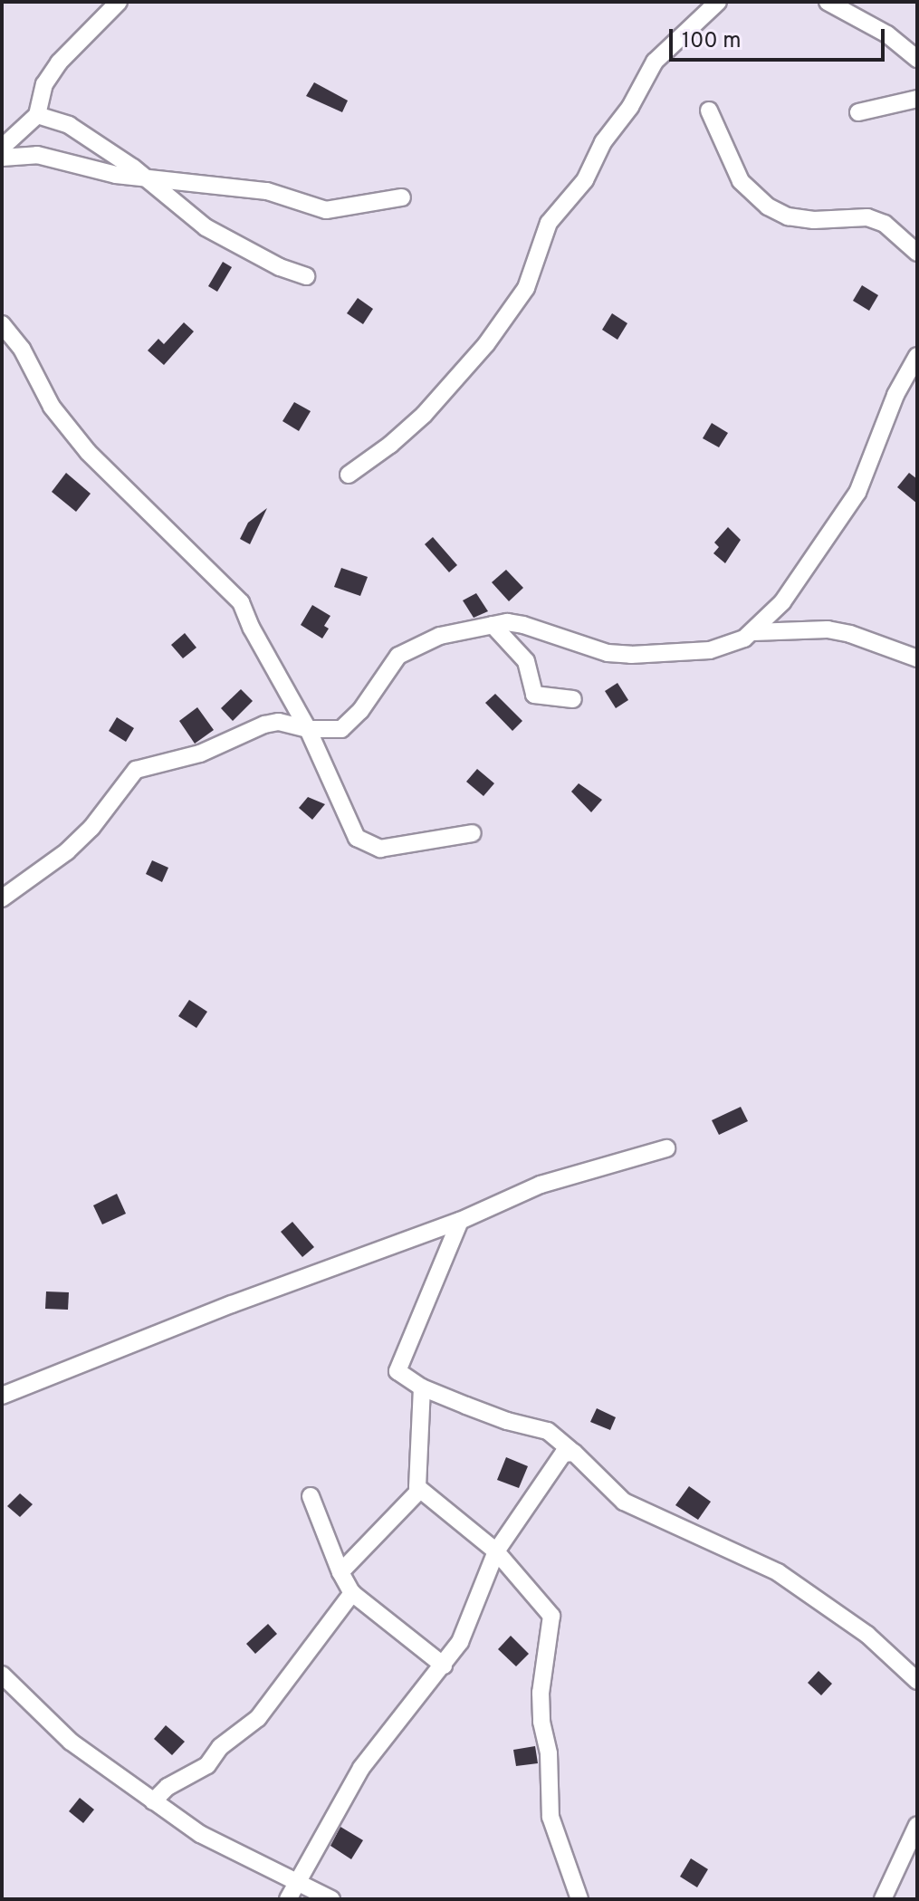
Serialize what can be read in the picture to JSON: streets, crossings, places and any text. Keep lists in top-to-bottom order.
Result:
{
  "scale_bar": "100 m"
}
